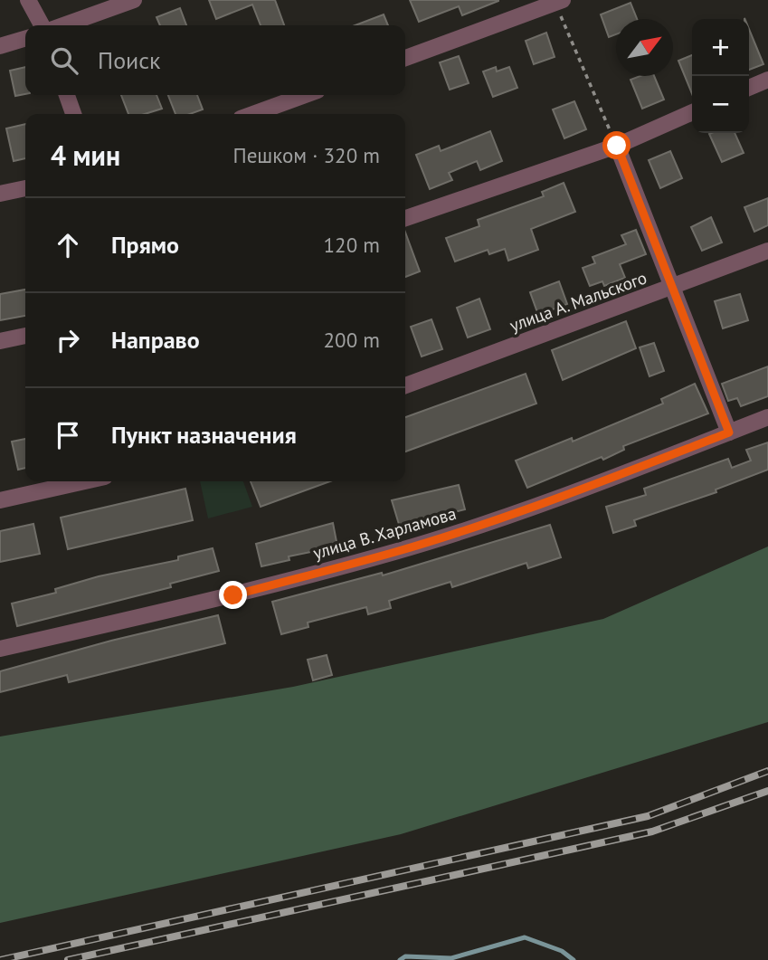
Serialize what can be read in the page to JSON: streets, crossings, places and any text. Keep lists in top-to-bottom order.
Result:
{
  "streets": {
    "street": ["улица А. Мальского", "улица В. Харламова"]
  },
  "north": "top right",
  "page": {
    "map_buttons": ["+", "−"],
    "search": "Поиск",
    "heading": ["4 мин", "Пешком · 320 m"],
    "list": [
      ["Прямо", "120 m"],
      ["Направо", "200 m"],
      "Пункт назначения"
    ]
  }
}
